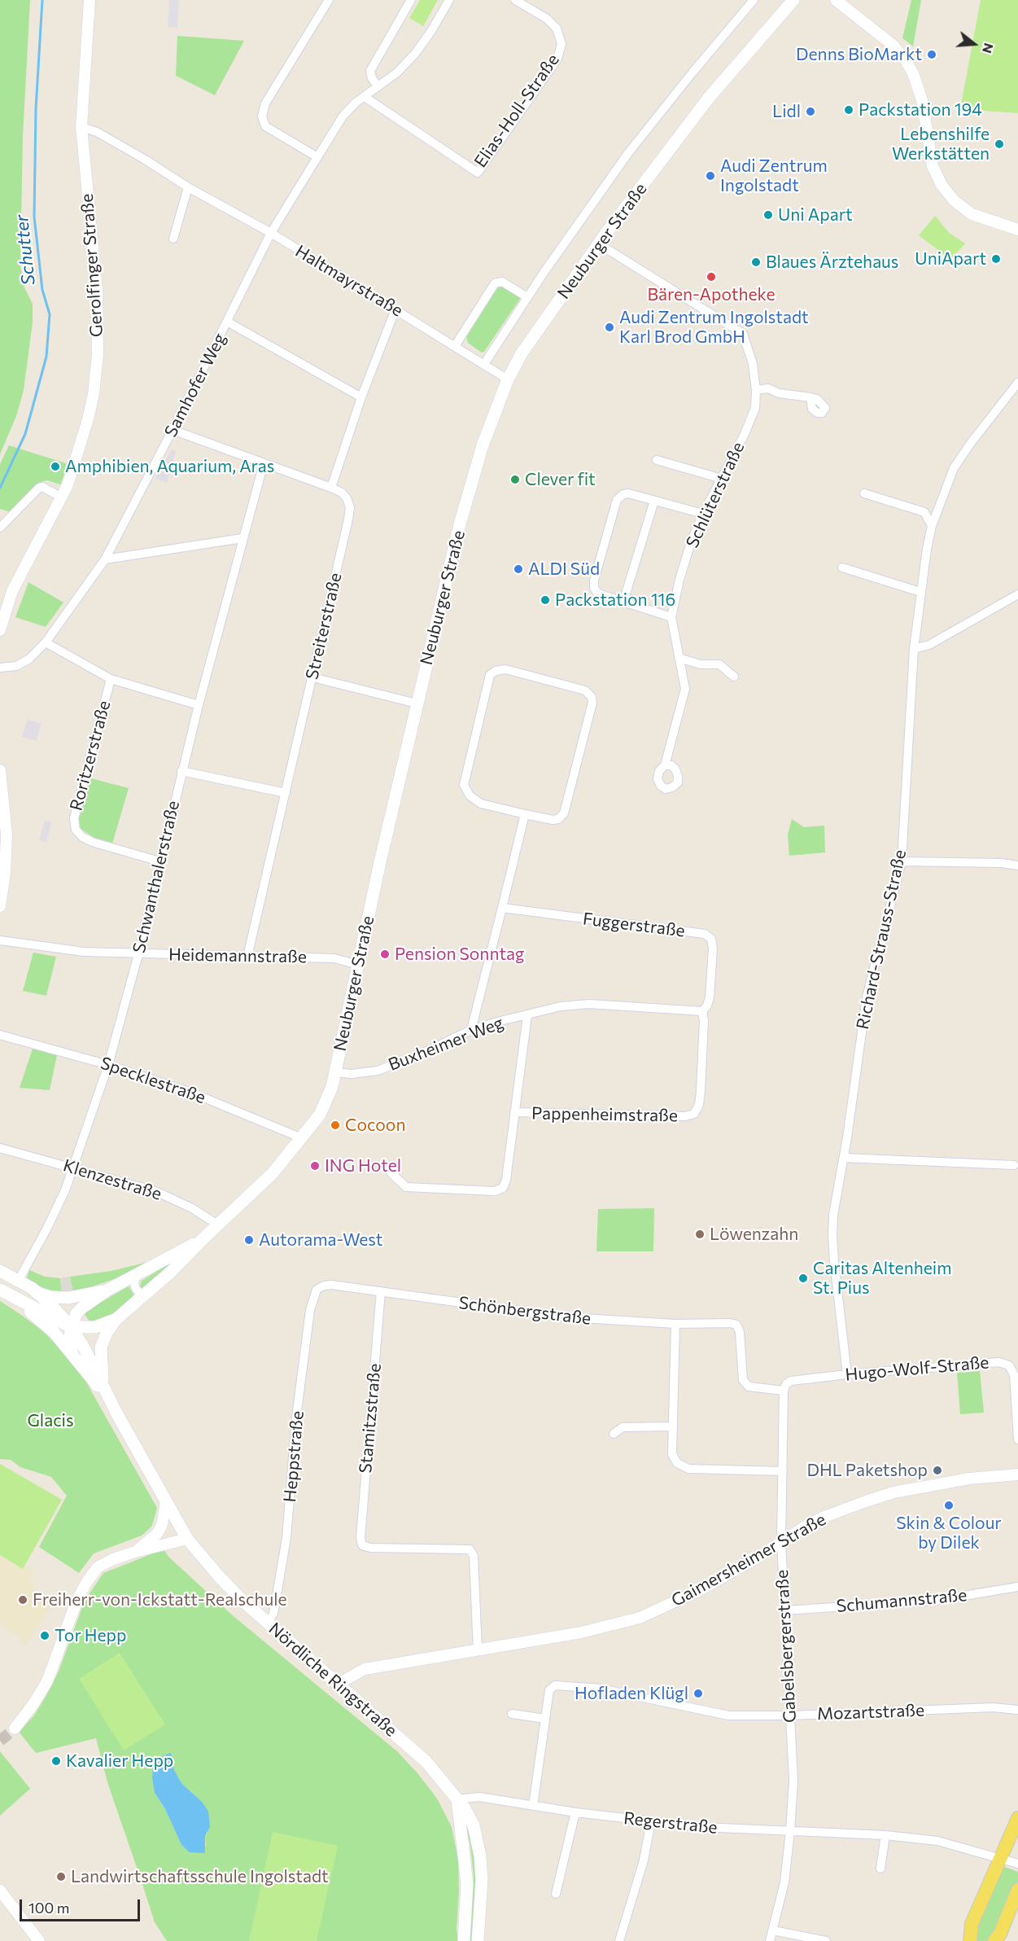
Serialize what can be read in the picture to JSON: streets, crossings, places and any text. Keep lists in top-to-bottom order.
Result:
{
  "streets": {
    "main road": ["Neuburger Straße", "Nördliche Ringstraße"],
    "street": [
      "Elias-Holl-Straße",
      "Gerolfinger Straße",
      "Haltmayrstraße",
      "Samhofer Weg",
      "Schlüterstraße",
      "Streiterstraße",
      "Roritzerstraße",
      "Schwanthalerstraße",
      "Fuggerstraße",
      "Richard-Strauss-Straße",
      "Heidemannstraße",
      "Buxheimer Weg",
      "Specklestraße",
      "Pappenheimstraße",
      "Klenzestraße",
      "Schönbergstraße",
      "Hugo-Wolf-Straße",
      "Stamitzstraße",
      "Heppstraße",
      "Gaimersheimer Straße",
      "Schumannstraße",
      "Gabelsbergerstraße",
      "Mozartstraße",
      "Regerstraße"
    ]
  },
  "crossings": [
    ["Elias-Holl-Straße", "Samhofer Weg"],
    ["Neuburger Straße", "Haltmayrstraße"],
    ["Neuburger Straße", "Schlüterstraße"],
    ["Neuburger Straße", "Heidemannstraße"],
    ["Neuburger Straße", "Buxheimer Weg"],
    ["Neuburger Straße", "Specklestraße"],
    ["Neuburger Straße", "Klenzestraße"],
    ["Gerolfinger Straße", "Haltmayrstraße"],
    ["Haltmayrstraße", "Samhofer Weg"],
    ["Streiterstraße", "Heidemannstraße"],
    ["Roritzerstraße", "Schwanthalerstraße"],
    ["Schwanthalerstraße", "Heidemannstraße"],
    ["Schwanthalerstraße", "Specklestraße"],
    ["Schwanthalerstraße", "Klenzestraße"],
    ["Fuggerstraße", "Buxheimer Weg"],
    ["Fuggerstraße", "Pappenheimstraße"],
    ["Richard-Strauss-Straße", "Hugo-Wolf-Straße"],
    ["Schönbergstraße", "Hugo-Wolf-Straße"],
    ["Schönbergstraße", "Stamitzstraße"],
    ["Schönbergstraße", "Heppstraße"],
    ["Schönbergstraße", "Gabelsbergerstraße"],
    ["Hugo-Wolf-Straße", "Gabelsbergerstraße"],
    ["Stamitzstraße", "Gaimersheimer Straße"],
    ["Heppstraße", "Nördliche Ringstraße"],
    ["Gaimersheimer Straße", "Gabelsbergerstraße"],
    ["Gaimersheimer Straße", "Nördliche Ringstraße"],
    ["Schumannstraße", "Gabelsbergerstraße"],
    ["Gabelsbergerstraße", "Mozartstraße"],
    ["Gabelsbergerstraße", "Regerstraße"],
    ["Nördliche Ringstraße", "Regerstraße"]
  ],
  "water": ["Schutter"],
  "parks": ["Glacis"],
  "places": [
    "Denns BioMarkt",
    "Packstation 194",
    "Lidl",
    "Lebenshilfe Werkstätten",
    "Audi Zentrum Ingolstadt",
    "Uni Apart",
    "UniApart",
    "Blaues Ärztehaus",
    "Bären-Apotheke",
    "Audi Zentrum Ingolstadt Karl Brod GmbH",
    "Amphibien, Aquarium, Aras",
    "Clever fit",
    "ALDI Süd",
    "Packstation 116",
    "Pension Sonntag",
    "Cocoon",
    "ING Hotel",
    "Löwenzahn",
    "Autorama-West",
    "Caritas Altenheim St. Pius",
    "DHL Paketshop",
    "Skin & Colour by Dilek",
    "Freiherr-von-Ickstatt-Realschule",
    "Tor Hepp",
    "Hofladen Klügl",
    "Kavalier Hepp",
    "Landwirtschaftsschule Ingolstadt"
  ],
  "scale_bar": "100 m",
  "north": "right"
}
